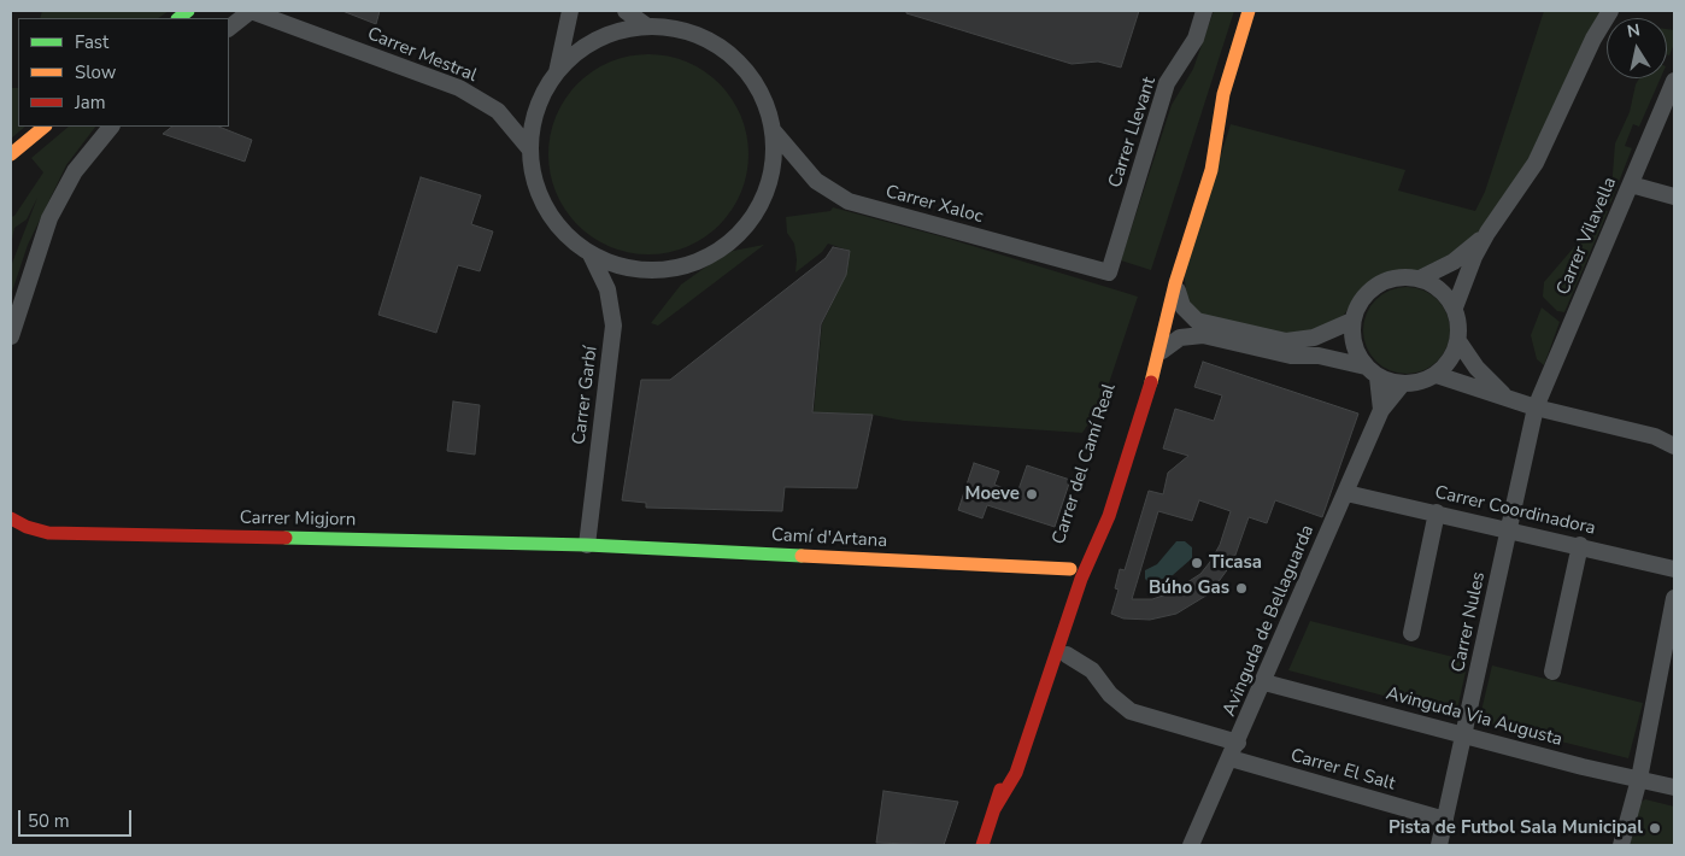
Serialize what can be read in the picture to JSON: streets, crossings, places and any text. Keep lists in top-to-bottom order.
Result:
{
  "streets": {
    "main road": ["Carrer del Camí Real", "Carrer Migjorn", "Camí d'Artana"],
    "street": [
      "Carrer Mestral",
      "Carrer Llevant",
      "Carrer Xaloc",
      "Carrer Vilavella",
      "Carrer Garbí",
      "Carrer Coordinadora",
      "Avinguda de Bellaguarda",
      "Carrer Nules",
      "Avinguda Via Augusta",
      "Carrer El Salt"
    ]
  },
  "crossings": [
    ["Carrer Llevant", "Carrer Xaloc"],
    ["Carrer Vilavella", "Carrer Nules"],
    ["Carrer Garbí", "Carrer Migjorn"],
    ["Carrer Garbí", "Camí d'Artana"],
    ["Carrer del Camí Real", "Camí d'Artana"],
    ["Carrer Coordinadora", "Avinguda de Bellaguarda"],
    ["Carrer Coordinadora", "Carrer Nules"],
    ["Carrer Migjorn", "Camí d'Artana"],
    ["Avinguda de Bellaguarda", "Avinguda Via Augusta"],
    ["Avinguda de Bellaguarda", "Carrer El Salt"],
    ["Carrer Nules", "Avinguda Via Augusta"],
    ["Carrer Nules", "Carrer El Salt"]
  ],
  "places": [
    "Moeve",
    "Ticasa",
    "Búho Gas",
    "Pista de Futbol Sala Municipal"
  ],
  "legend": ["Fast", "Slow", "Jam"],
  "scale_bar": "50 m",
  "north": "top"
}
